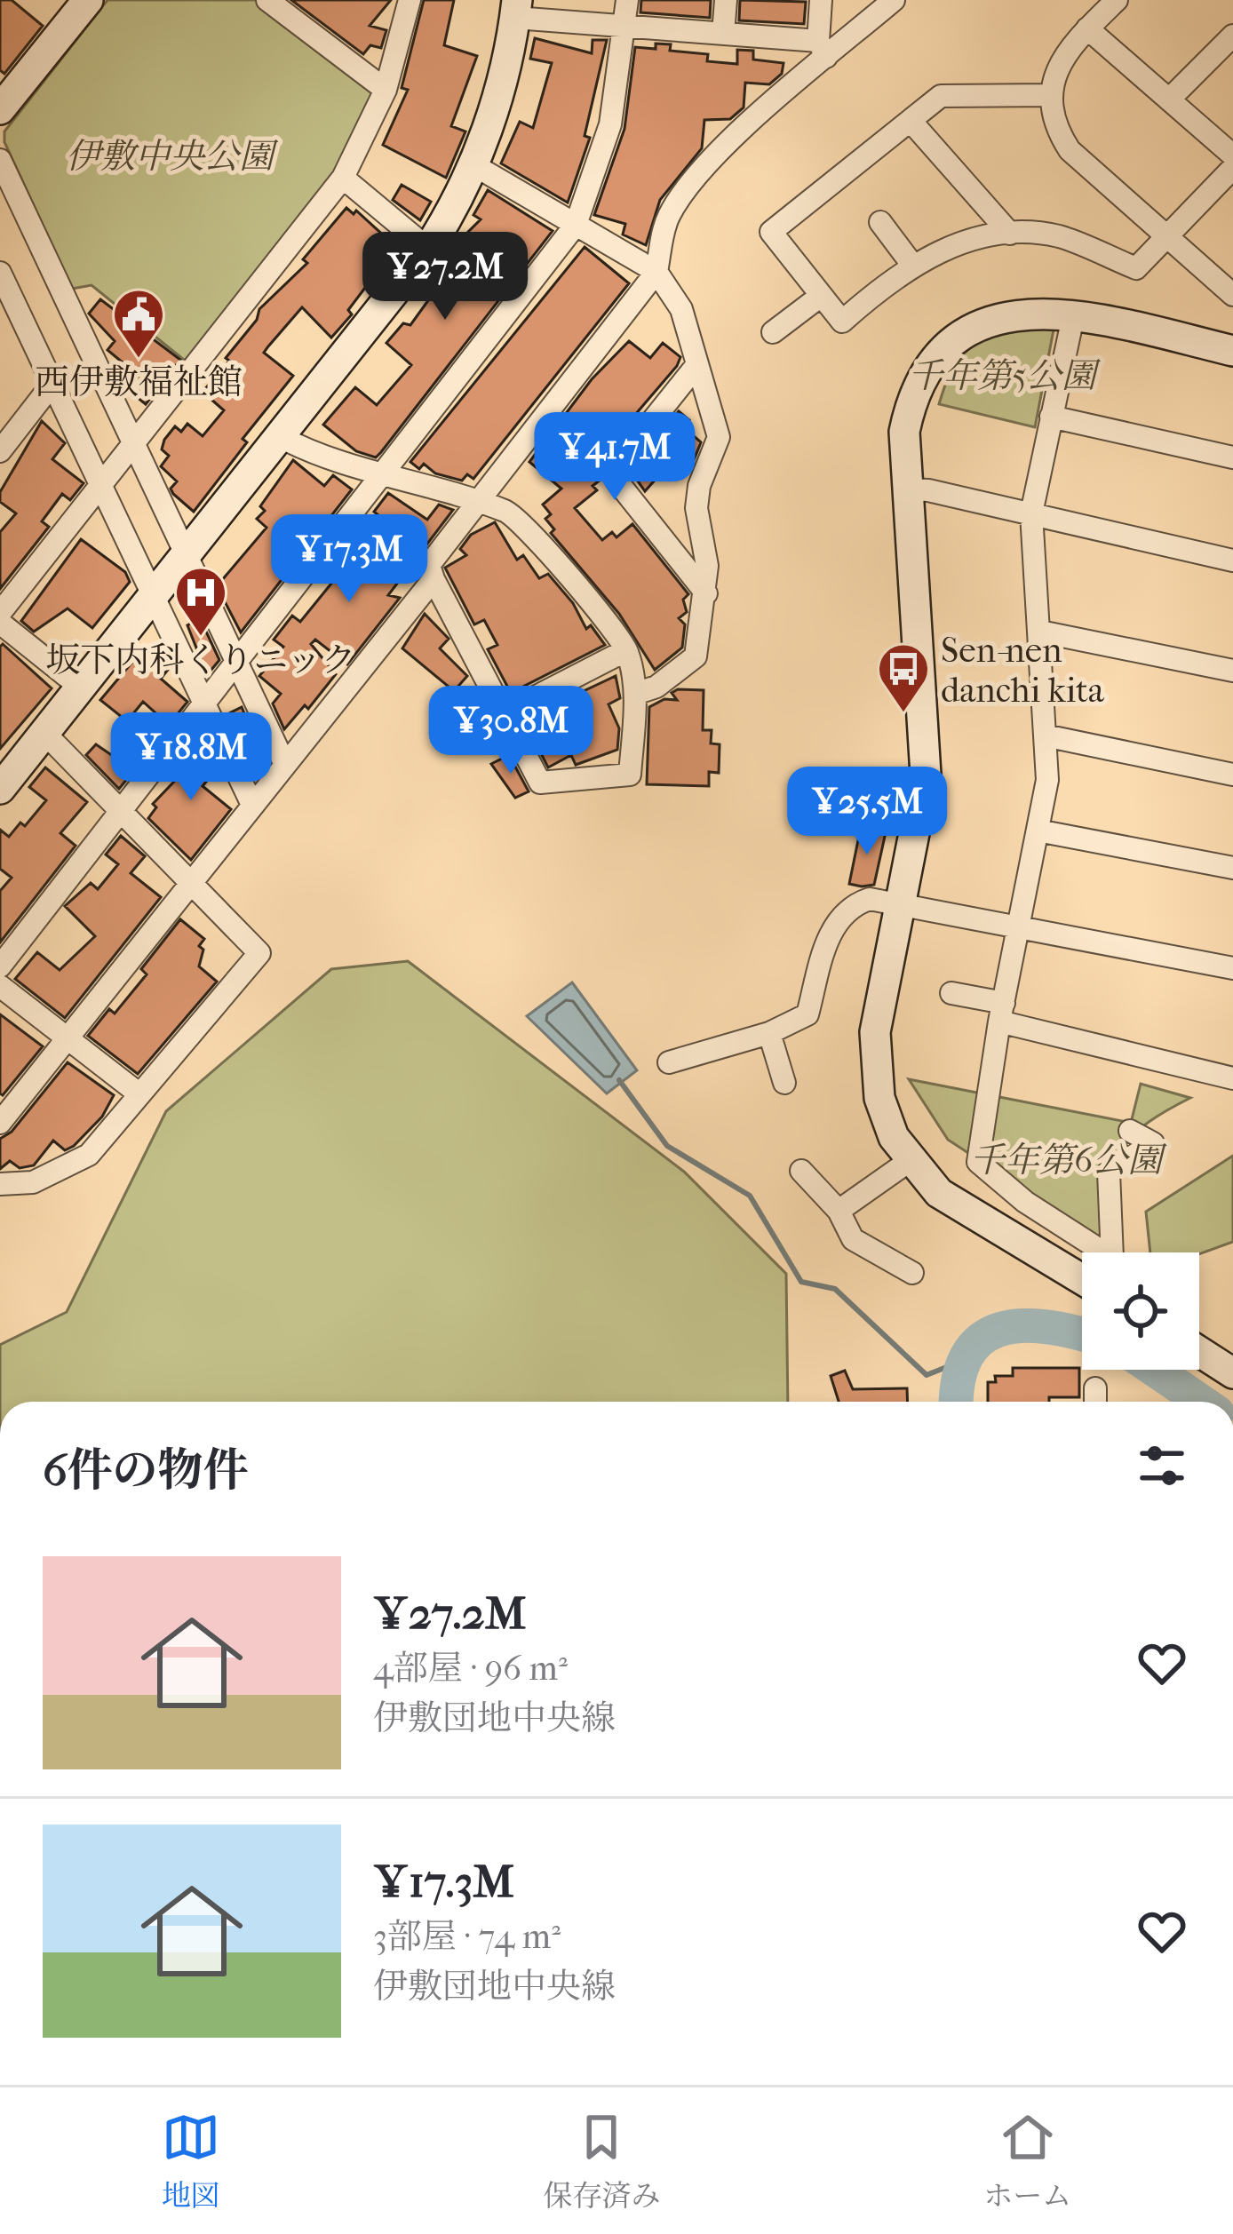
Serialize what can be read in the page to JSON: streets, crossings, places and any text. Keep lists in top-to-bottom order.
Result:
{
  "parks": ["伊敷中央公園", "千年第5公園", "千年第6公園"],
  "places": {
    "public building": ["西伊敷福祉館"],
    "hospital": ["坂下内科くりニック"],
    "bus stop": ["Sen-nen danchi kita"]
  },
  "page": {
    "price": [
      "¥27.2M",
      "¥41.7M",
      "¥17.3M",
      "¥30.8M",
      "¥18.8M",
      "¥25.5M"
    ],
    "heading": "6件の物件",
    "list": [
      {
        "name": "¥27.2M",
        "note": "4部屋 · 96 m² · 伊敷団地中央線"
      },
      {
        "name": "¥17.3M",
        "note": "3部屋 · 74 m² · 伊敷団地中央線"
      }
    ],
    "tabs": ["地図", "保存済み", "ホーム"]
  }
}
